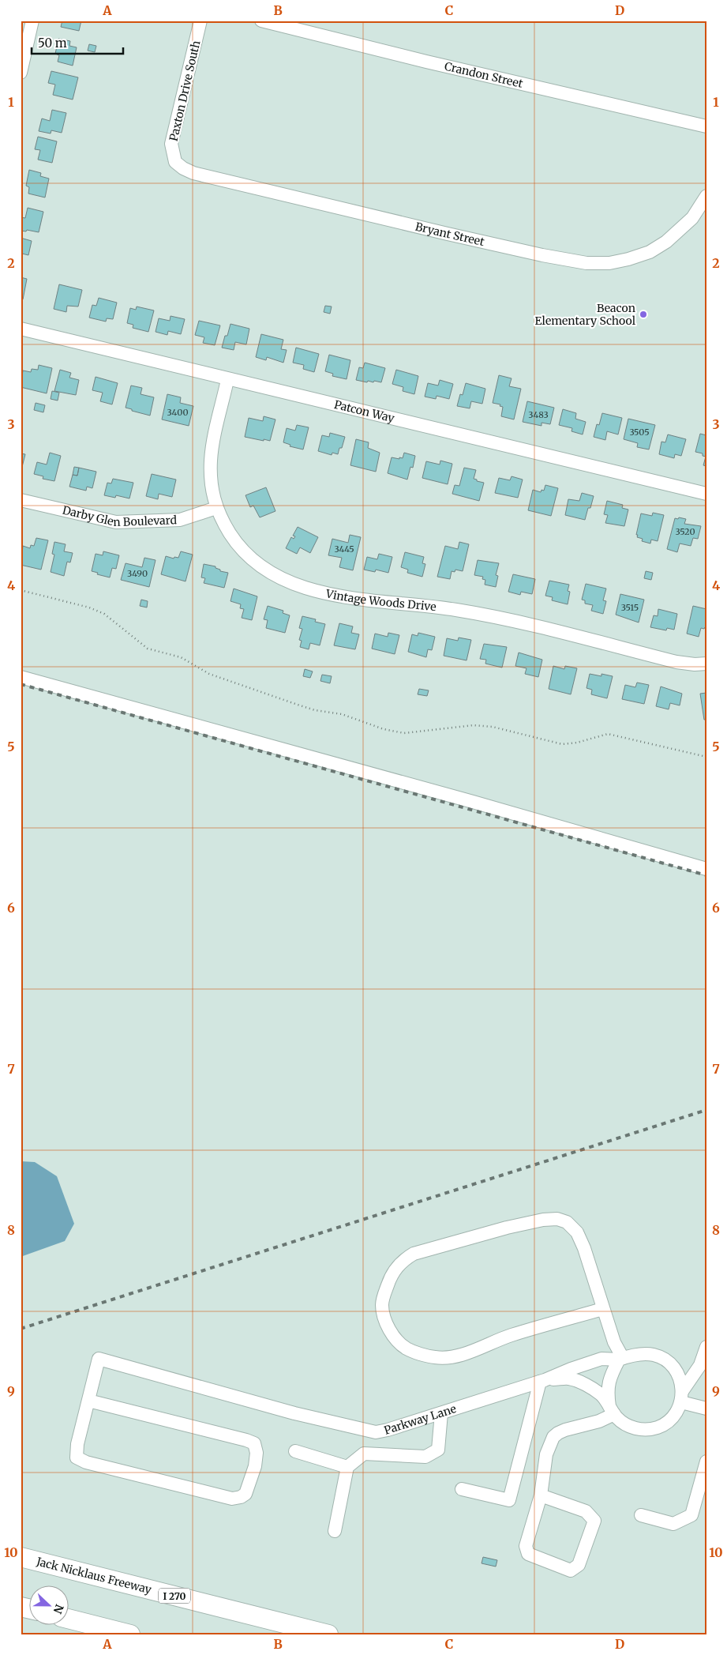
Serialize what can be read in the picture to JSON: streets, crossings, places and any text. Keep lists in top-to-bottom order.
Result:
{
  "streets": {
    "highway": ["Jack Nicklaus Freeway", "I 270"],
    "street": [
      "Crandon Street",
      "Paxton Drive South",
      "Bryant Street",
      "Patcon Way",
      "Darby Glen Boulevard",
      "Vintage Woods Drive",
      "Parkway Lane"
    ]
  },
  "crossings": [
    ["Paxton Drive South", "Bryant Street"],
    ["Patcon Way", "Vintage Woods Drive"],
    ["Darby Glen Boulevard", "Vintage Woods Drive"]
  ],
  "places": ["Beacon Elementary School"],
  "house_numbers": [
    "3400",
    "3483",
    "3505",
    "3520",
    "3445",
    "3490",
    "3515"
  ],
  "scale_bar": "50 m",
  "north": "right",
  "grid": {
    "columns": [
      "A",
      "B",
      "C",
      "D"
    ],
    "rows": [
      "1",
      "2",
      "3",
      "4",
      "5",
      "6",
      "7",
      "8",
      "9",
      "10"
    ]
  }
}
